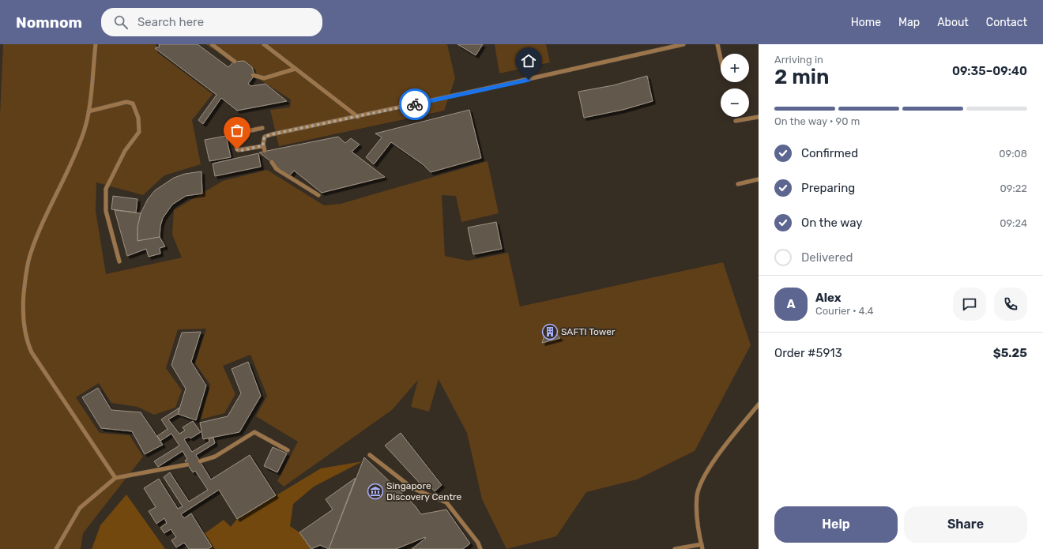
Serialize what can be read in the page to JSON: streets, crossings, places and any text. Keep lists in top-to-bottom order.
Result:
{
  "places": {
    "building": ["SAFTI Tower"],
    "museum": ["Singapore Discovery Centre"]
  },
  "page": {
    "header": "Nomnom",
    "search": "Search here",
    "nav": [
      "Home",
      "Map",
      "About",
      "Contact"
    ],
    "heading": ["2 min", "Arriving in", "09:35–09:40"],
    "panel": [
      "Alex",
      "Courier · 4.4",
      "Order #5913",
      "$5.25"
    ],
    "map_buttons": ["+", "−"],
    "bar": "On the way · 90 m",
    "list": [
      ["Confirmed", "09:08"],
      ["Preparing", "09:22"],
      ["On the way", "09:24"],
      "Delivered"
    ],
    "round": "A",
    "buttons": ["Help", "Share"]
  }
}
